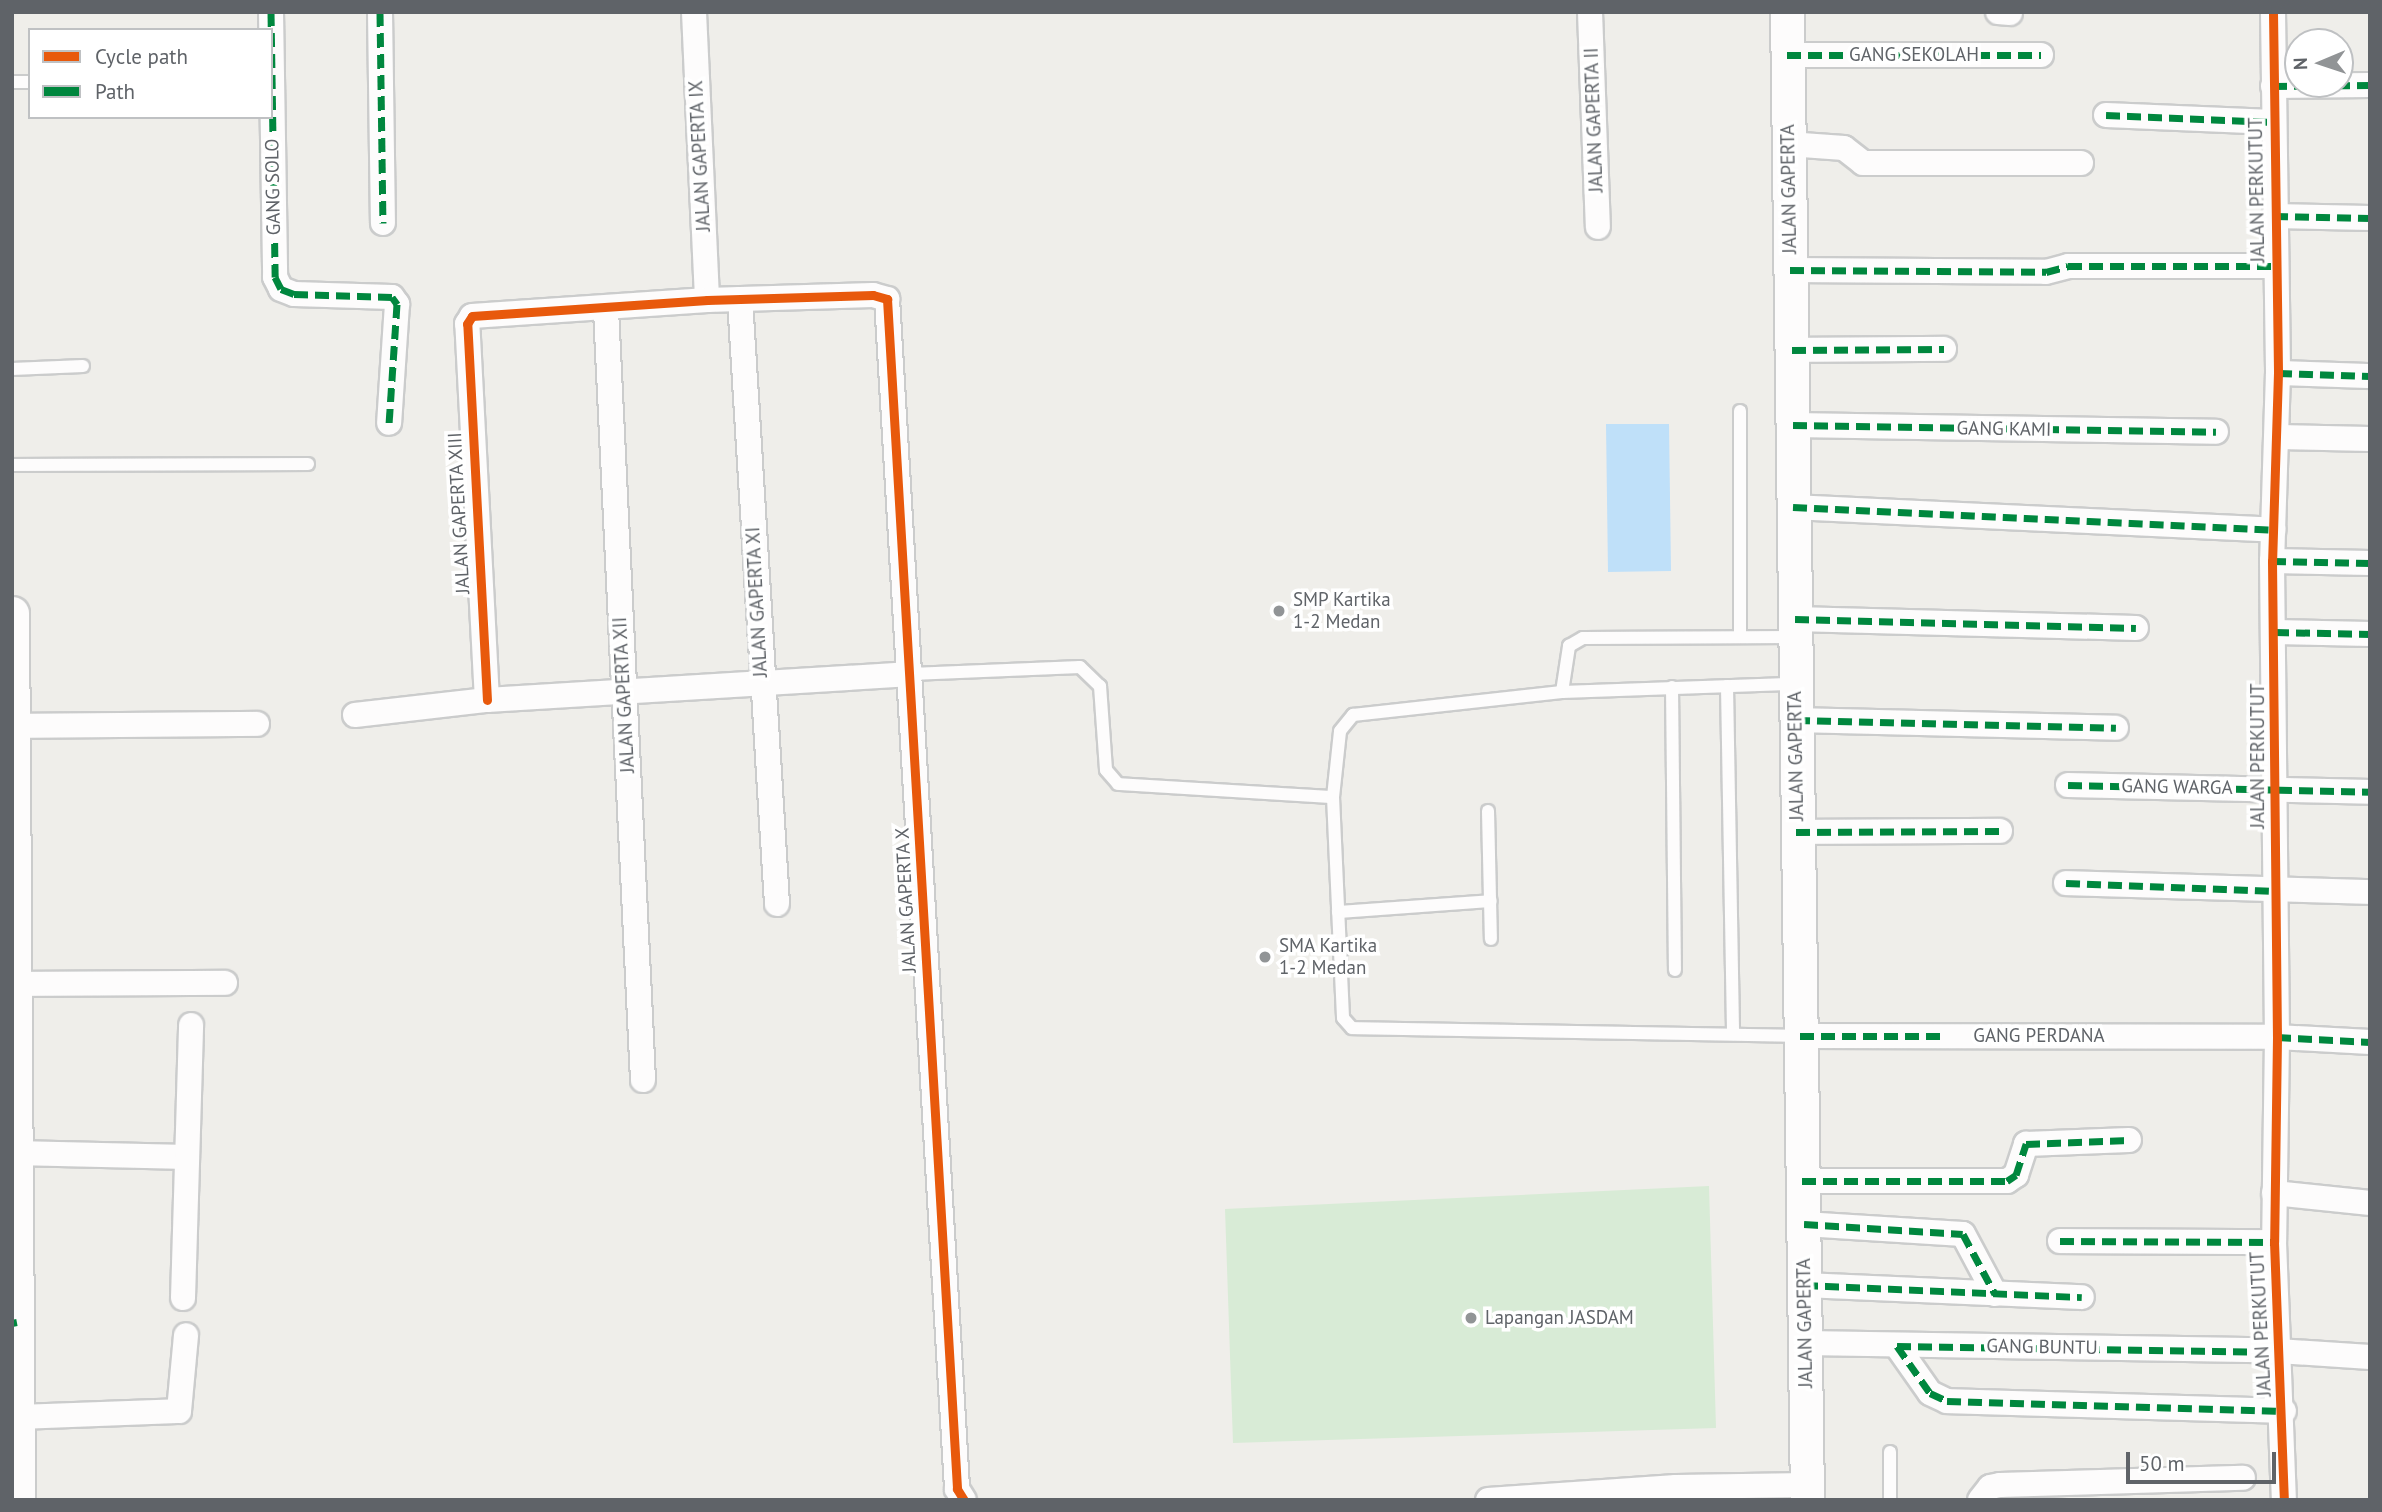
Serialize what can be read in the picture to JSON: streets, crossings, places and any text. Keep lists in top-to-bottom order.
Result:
{
  "streets": {
    "street": [
      "GANG SEKOLAH",
      "JALAN GAPERTA II",
      "JALAN GAPERTA IX",
      "GANG SOLO",
      "JALAN GAPERTA",
      "JALAN PERKUTUT",
      "GANG KAMI",
      "JALAN GAPERTA XIII",
      "JALAN GAPERTA XI",
      "JALAN GAPERTA XII",
      "GANG WARGA",
      "JALAN GAPERTA X",
      "GANG PERDANA",
      "GANG BUNTU"
    ]
  },
  "crossings": [
    ["GANG SEKOLAH", "JALAN GAPERTA"],
    ["JALAN GAPERTA", "GANG KAMI"],
    ["JALAN GAPERTA", "GANG PERDANA"],
    ["JALAN GAPERTA", "GANG BUNTU"],
    ["JALAN PERKUTUT", "GANG WARGA"],
    ["JALAN PERKUTUT", "GANG PERDANA"],
    ["JALAN PERKUTUT", "GANG BUNTU"],
    ["JALAN GAPERTA XIII", "JALAN GAPERTA XII"],
    ["JALAN GAPERTA XI", "JALAN GAPERTA X"]
  ],
  "places": ["SMP Kartika 1-2 Medan", "SMA Kartika 1-2 Medan", "Lapangan JASDAM"],
  "legend": ["Cycle path", "Path"],
  "scale_bar": "50 m",
  "north": "left"
}
